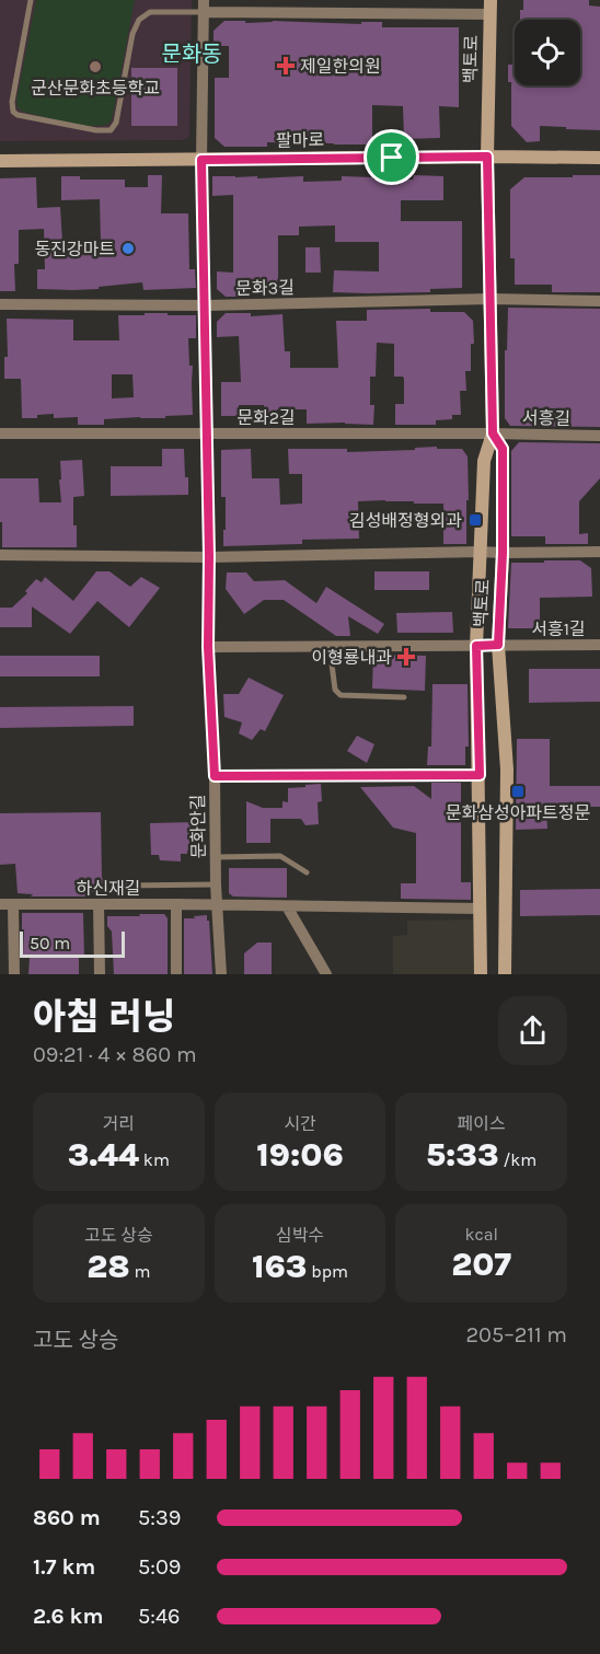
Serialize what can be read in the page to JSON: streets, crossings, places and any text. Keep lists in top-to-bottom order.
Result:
{
  "streets": {
    "street": [
      "백토로",
      "팔마로",
      "문화3길",
      "문화2길",
      "서흥길",
      "서흥1길",
      "문화안길",
      "하신재길"
    ]
  },
  "crossings": [
    ["백토로", "팔마로"],
    ["백토로", "문화3길"],
    ["백토로", "문화2길"],
    ["백토로", "서흥길"],
    ["백토로", "서흥1길"],
    ["팔마로", "문화안길"],
    ["문화3길", "문화안길"],
    ["문화2길", "서흥길"],
    ["문화2길", "문화안길"],
    ["서흥1길", "문화안길"],
    ["문화안길", "하신재길"]
  ],
  "districts": ["문화동"],
  "places": {
    "health": ["제일한의원", "이형룡내과"],
    "other": ["군산문화초등학교", "동진강마트"],
    "transit": ["김성배정형외과", "문화삼성아파트정문"]
  },
  "scale_bar": "50 m",
  "page": {
    "scale": "50 m",
    "heading": ["아침 러닝", "09:21 · 4 × 860 m"],
    "stats": [
      ["거리", "3.44 km"],
      ["시간", "19:06"],
      ["페이스", "5:33 /km"],
      ["고도 상승", "28 m"],
      ["심박수", "163 bpm"],
      ["kcal", "207"]
    ],
    "chart": ["고도 상승", "205–211 m"],
    "list": [
      {
        "name": "860 m",
        "note": "5:39"
      },
      {
        "name": "1.7 km",
        "note": "5:09"
      },
      {
        "name": "2.6 km",
        "note": "5:46"
      }
    ]
  }
}
